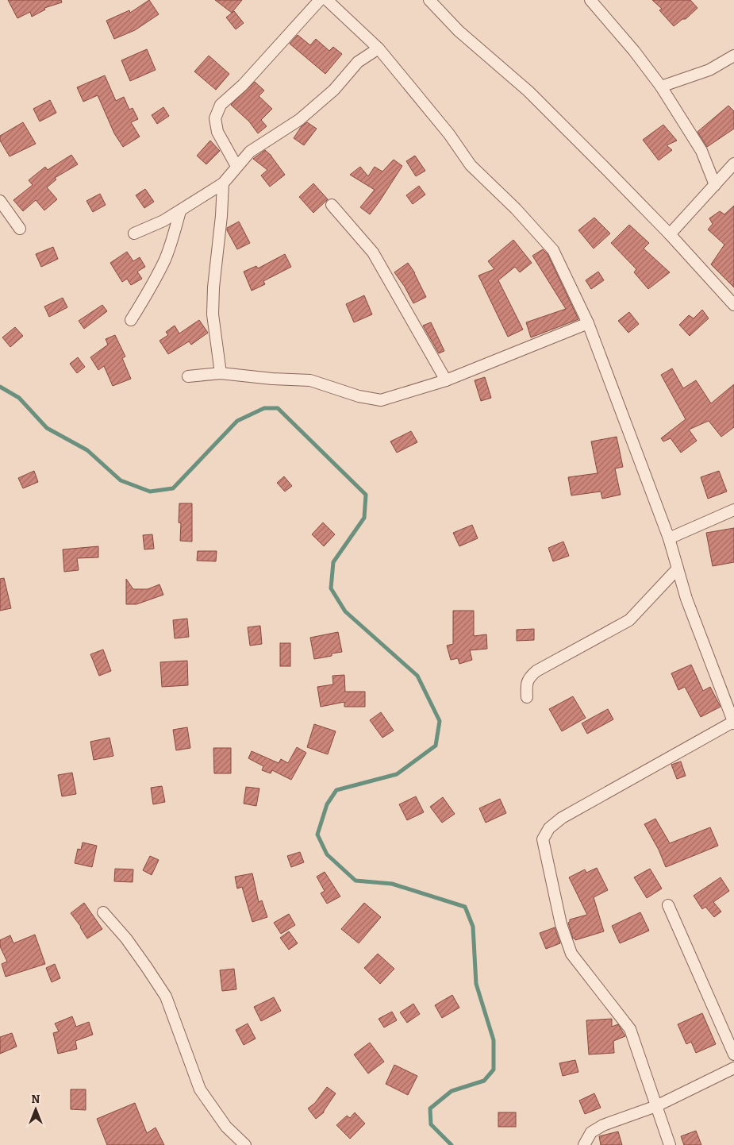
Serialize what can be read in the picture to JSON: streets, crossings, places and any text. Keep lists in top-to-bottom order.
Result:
{
  "north": "top"
}
